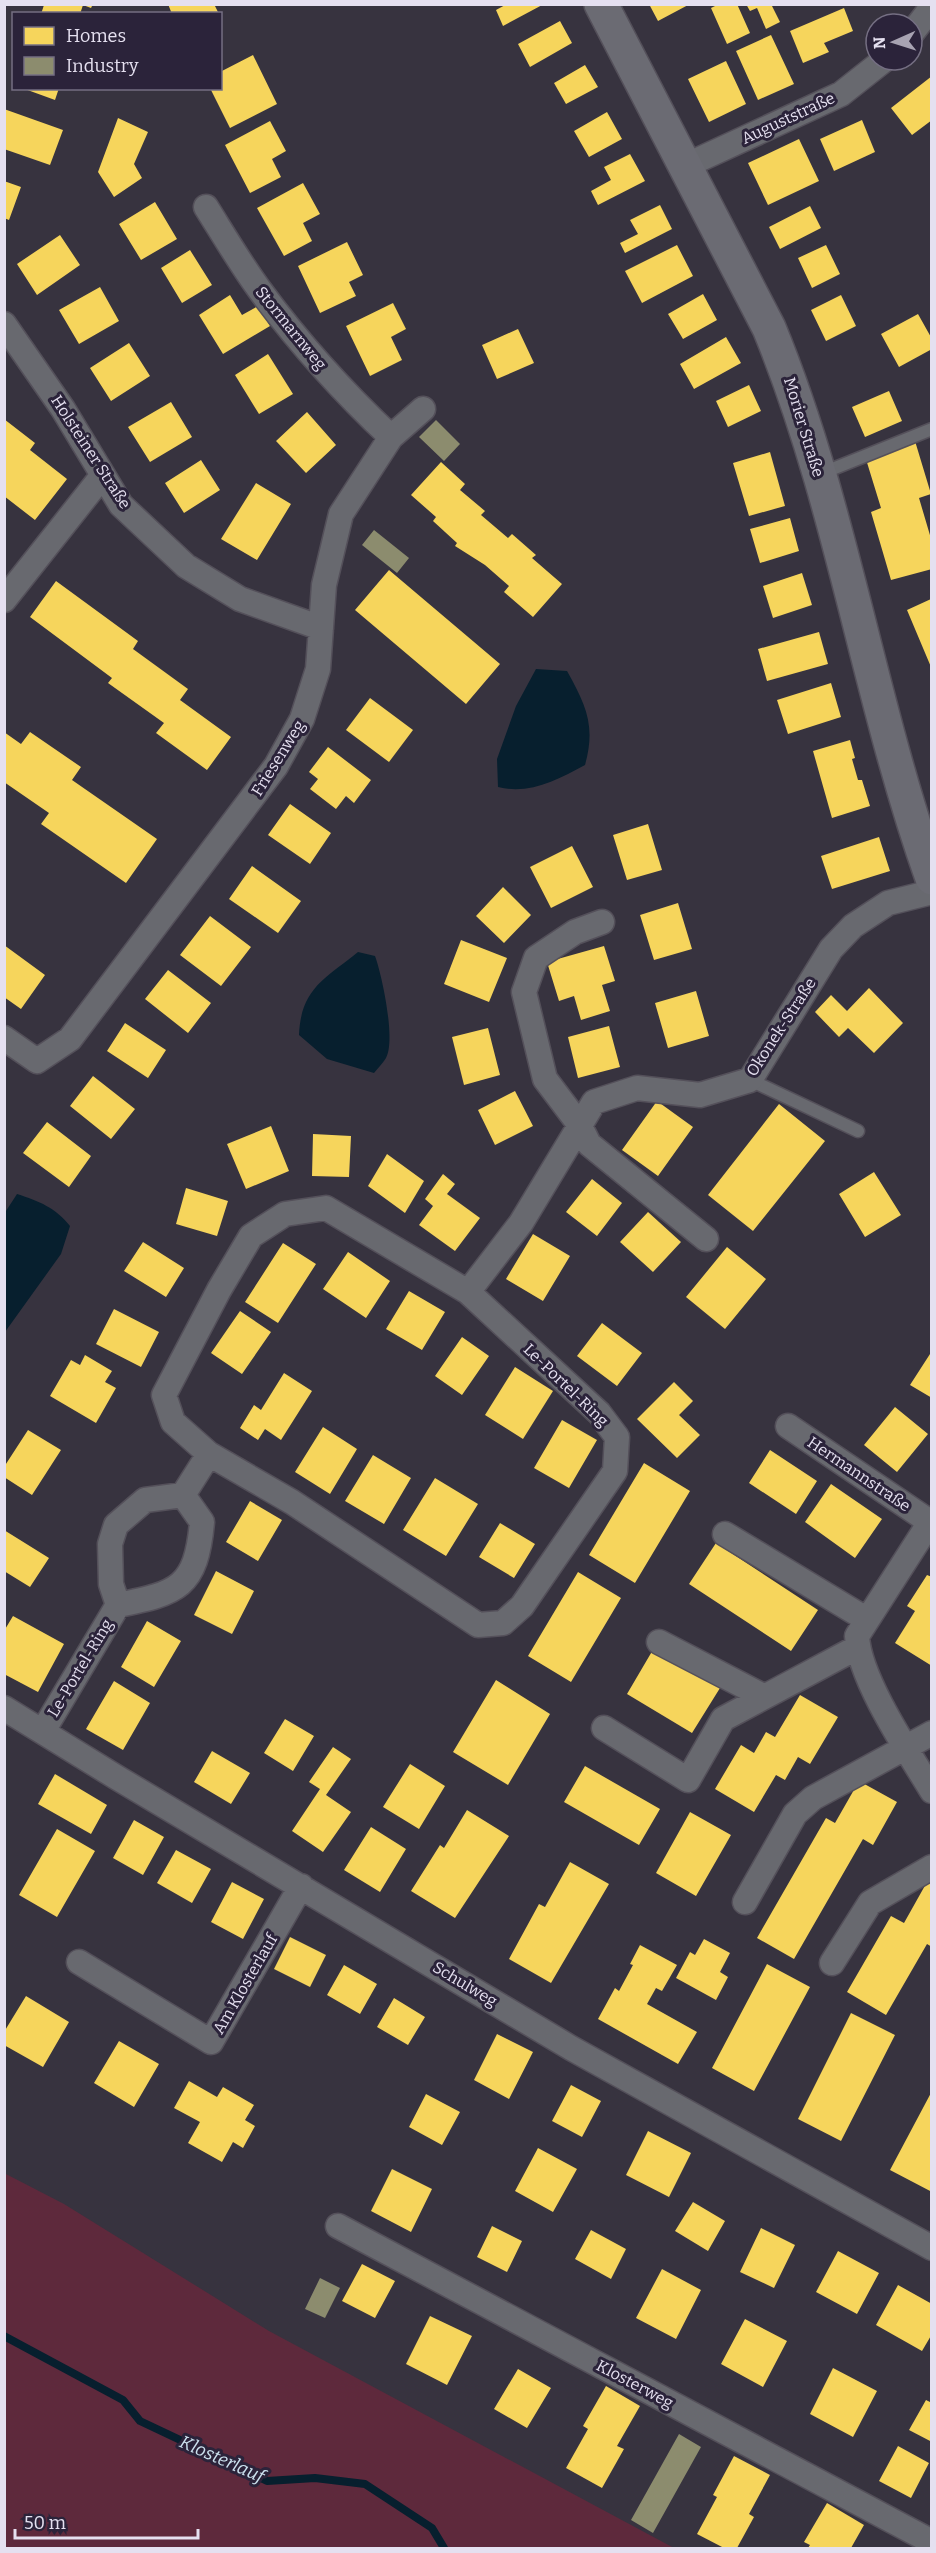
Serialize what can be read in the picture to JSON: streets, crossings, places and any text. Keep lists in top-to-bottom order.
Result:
{
  "streets": {
    "main road": ["Morier Straße"],
    "street": [
      "Auguststraße",
      "Stormarnweg",
      "Holsteiner Straße",
      "Friesenweg",
      "Okonek-Straße",
      "Le-Portel-Ring",
      "Hermannstraße",
      "Am Klosterlauf",
      "Schulweg",
      "Klosterweg"
    ]
  },
  "crossings": [
    ["Auguststraße", "Morier Straße"],
    ["Stormarnweg", "Friesenweg"],
    ["Holsteiner Straße", "Friesenweg"],
    ["Okonek-Straße", "Le-Portel-Ring"],
    ["Le-Portel-Ring", "Schulweg"],
    ["Am Klosterlauf", "Schulweg"]
  ],
  "water": ["Klosterlauf"],
  "legend": ["Homes", "Industry"],
  "scale_bar": "50 m",
  "north": "left"
}
